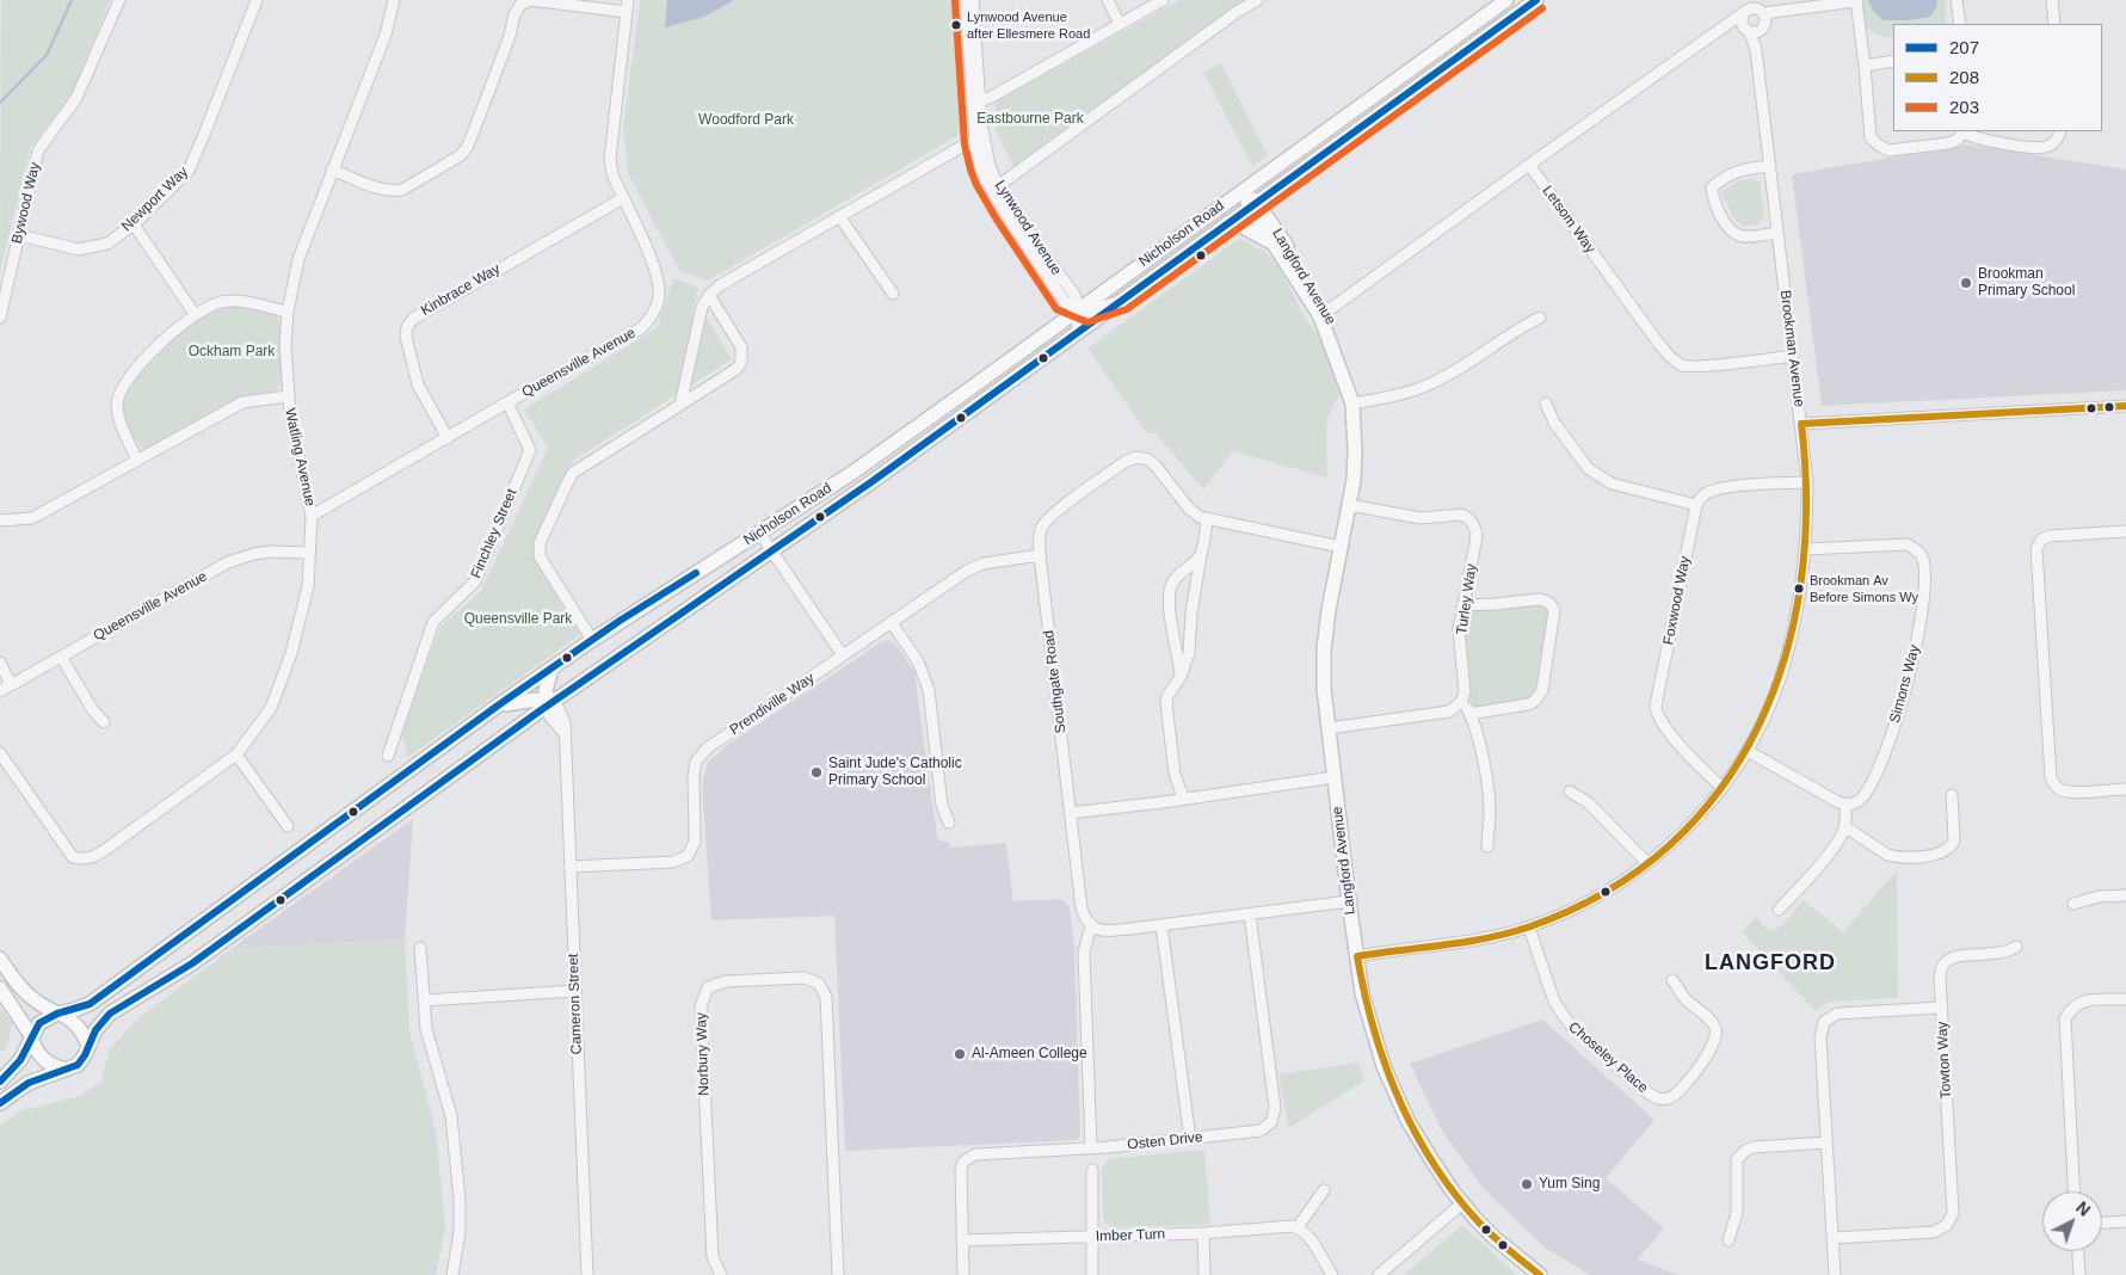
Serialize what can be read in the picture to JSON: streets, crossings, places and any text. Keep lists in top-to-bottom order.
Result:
{
  "streets": {
    "main road": ["Nicholson Road", "Langford Avenue"],
    "street": [
      "Newport Way",
      "Bywood Way",
      "Letsom Way",
      "Lynwood Avenue",
      "Kinbrace Way",
      "Brookman Avenue",
      "Queensville Avenue",
      "Watling Avenue",
      "Finchley Street",
      "Turley Way",
      "Foxwood Way",
      "Southgate Road",
      "Simons Way",
      "Prendiville Way",
      "Cameron Street",
      "Norbury Way",
      "Choseley Place",
      "Towton Way",
      "Osten Drive",
      "Imber Turn"
    ]
  },
  "crossings": [
    ["Newport Way", "Bywood Way"],
    ["Letsom Way", "Brookman Avenue"],
    ["Lynwood Avenue", "Nicholson Road"],
    ["Nicholson Road", "Langford Avenue"],
    ["Nicholson Road", "Cameron Street"],
    ["Langford Avenue", "Brookman Avenue"],
    ["Langford Avenue", "Turley Way"],
    ["Langford Avenue", "Southgate Road"],
    ["Kinbrace Way", "Queensville Avenue"],
    ["Brookman Avenue", "Foxwood Way"],
    ["Brookman Avenue", "Simons Way"],
    ["Brookman Avenue", "Choseley Place"],
    ["Queensville Avenue", "Watling Avenue"],
    ["Queensville Avenue", "Finchley Street"],
    ["Southgate Road", "Prendiville Way"],
    ["Prendiville Way", "Cameron Street"],
    ["Osten Drive", "Imber Turn"]
  ],
  "districts": ["LANGFORD"],
  "parks": [
    "Eastbourne Park",
    "Woodford Park",
    "Ockham Park",
    "Queensville Park"
  ],
  "places": [
    "Lynwood Avenue after Ellesmere Road",
    "Brookman Primary School",
    "Brookman Av Before Simons Wy",
    "Saint Jude's Catholic Primary School",
    "Al-Ameen College",
    "Yum Sing"
  ],
  "lines": ["transit line 207", "transit line 203", "transit line 208"],
  "legend": ["207", "208", "203"],
  "north": "top right"
}
